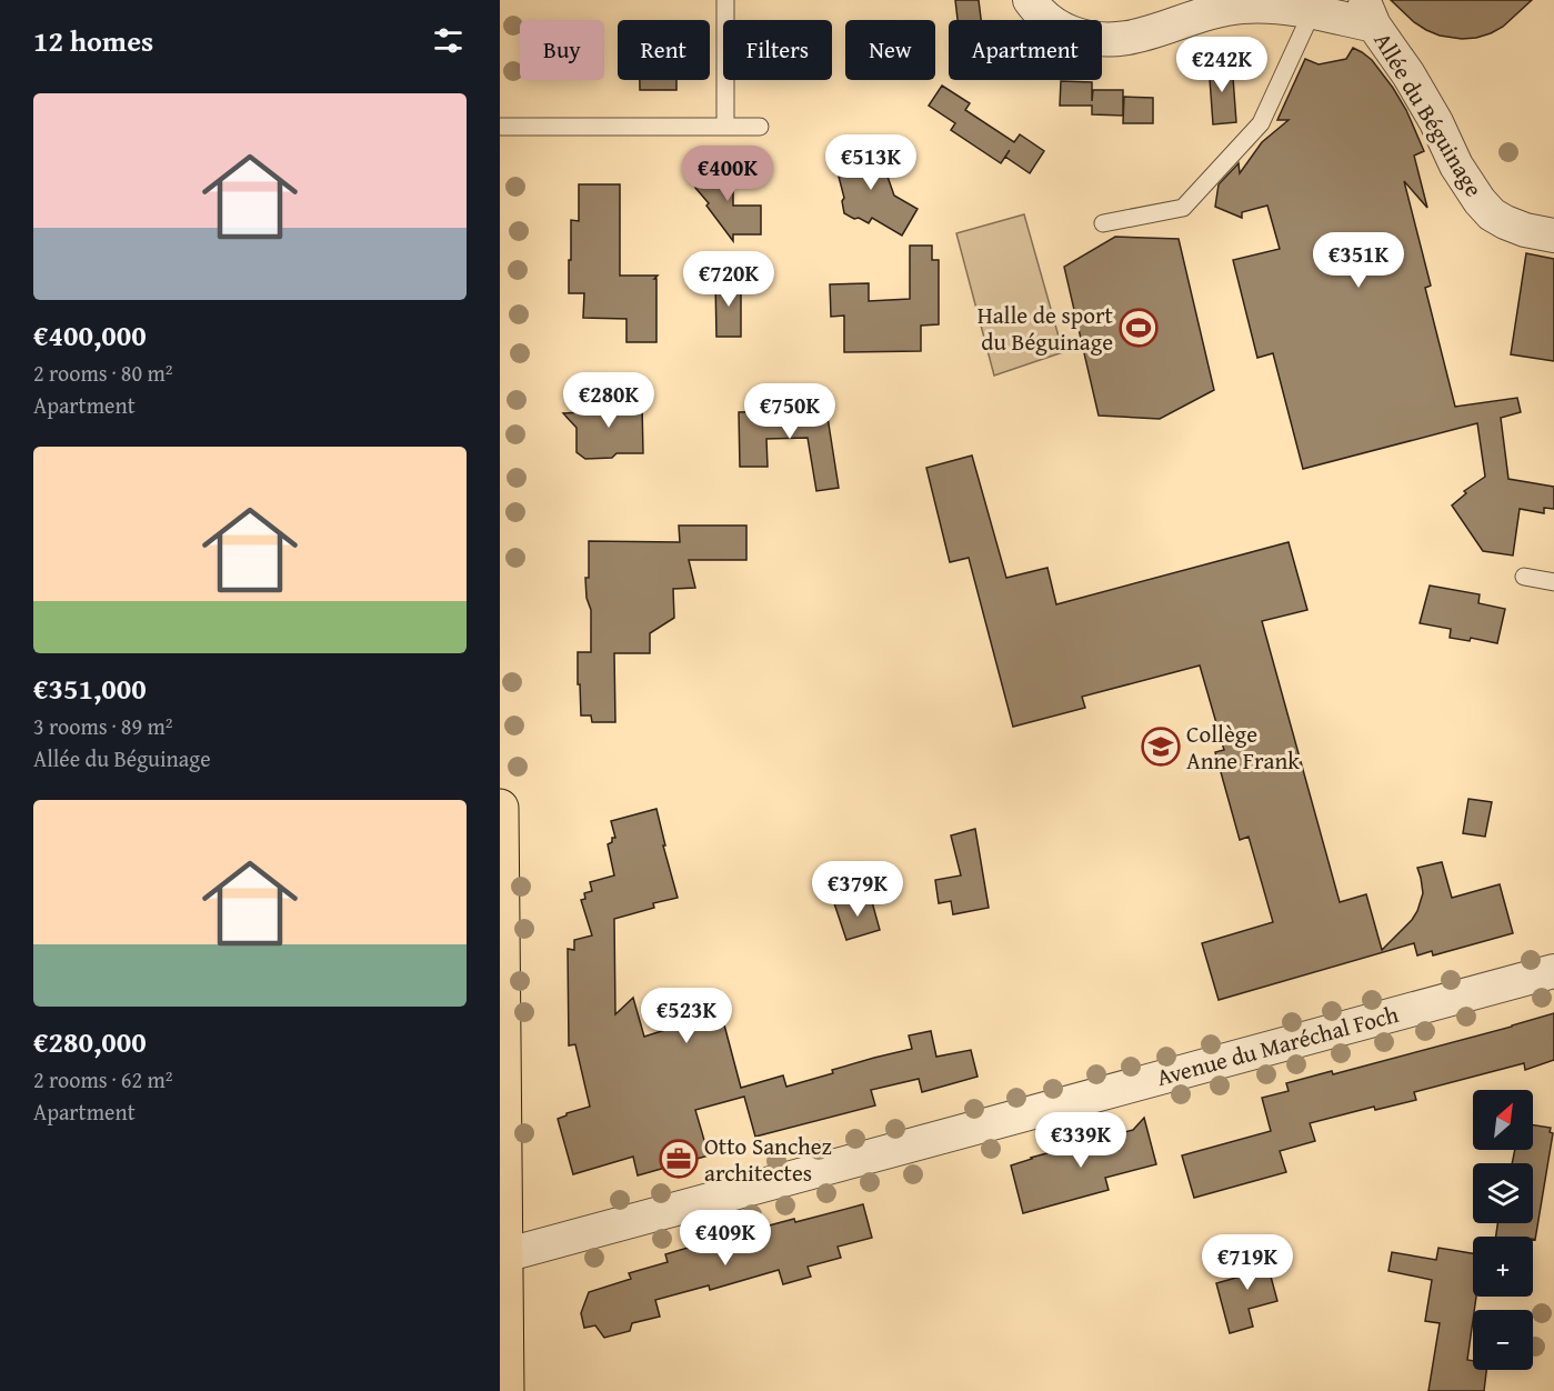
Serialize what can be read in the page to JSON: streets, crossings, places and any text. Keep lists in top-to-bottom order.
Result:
{
  "streets": {
    "street": ["Allée du Béguinage", "Avenue du Maréchal Foch"]
  },
  "places": {
    "sports": ["Halle de sport du Béguinage"],
    "school or university": ["Collège Anne Frank"],
    "office": ["Otto Sanchez architectes"]
  },
  "north": "top right",
  "page": {
    "heading": "12 homes",
    "chip": [
      "Buy",
      "Rent",
      "Filters",
      "New",
      "Apartment"
    ],
    "price": [
      "€242K",
      "€513K",
      "€400K",
      "€351K",
      "€720K",
      "€280K",
      "€750K",
      "€379K",
      "€523K",
      "€339K",
      "€409K",
      "€719K"
    ],
    "list": [
      {
        "name": "€400,000",
        "note": "2 rooms · 80 m² · Apartment"
      },
      {
        "name": "€351,000",
        "note": "3 rooms · 89 m² · Allée du Béguinage"
      },
      {
        "name": "€280,000",
        "note": "2 rooms · 62 m² · Apartment"
      }
    ],
    "map_buttons": ["+", "−"]
  }
}
